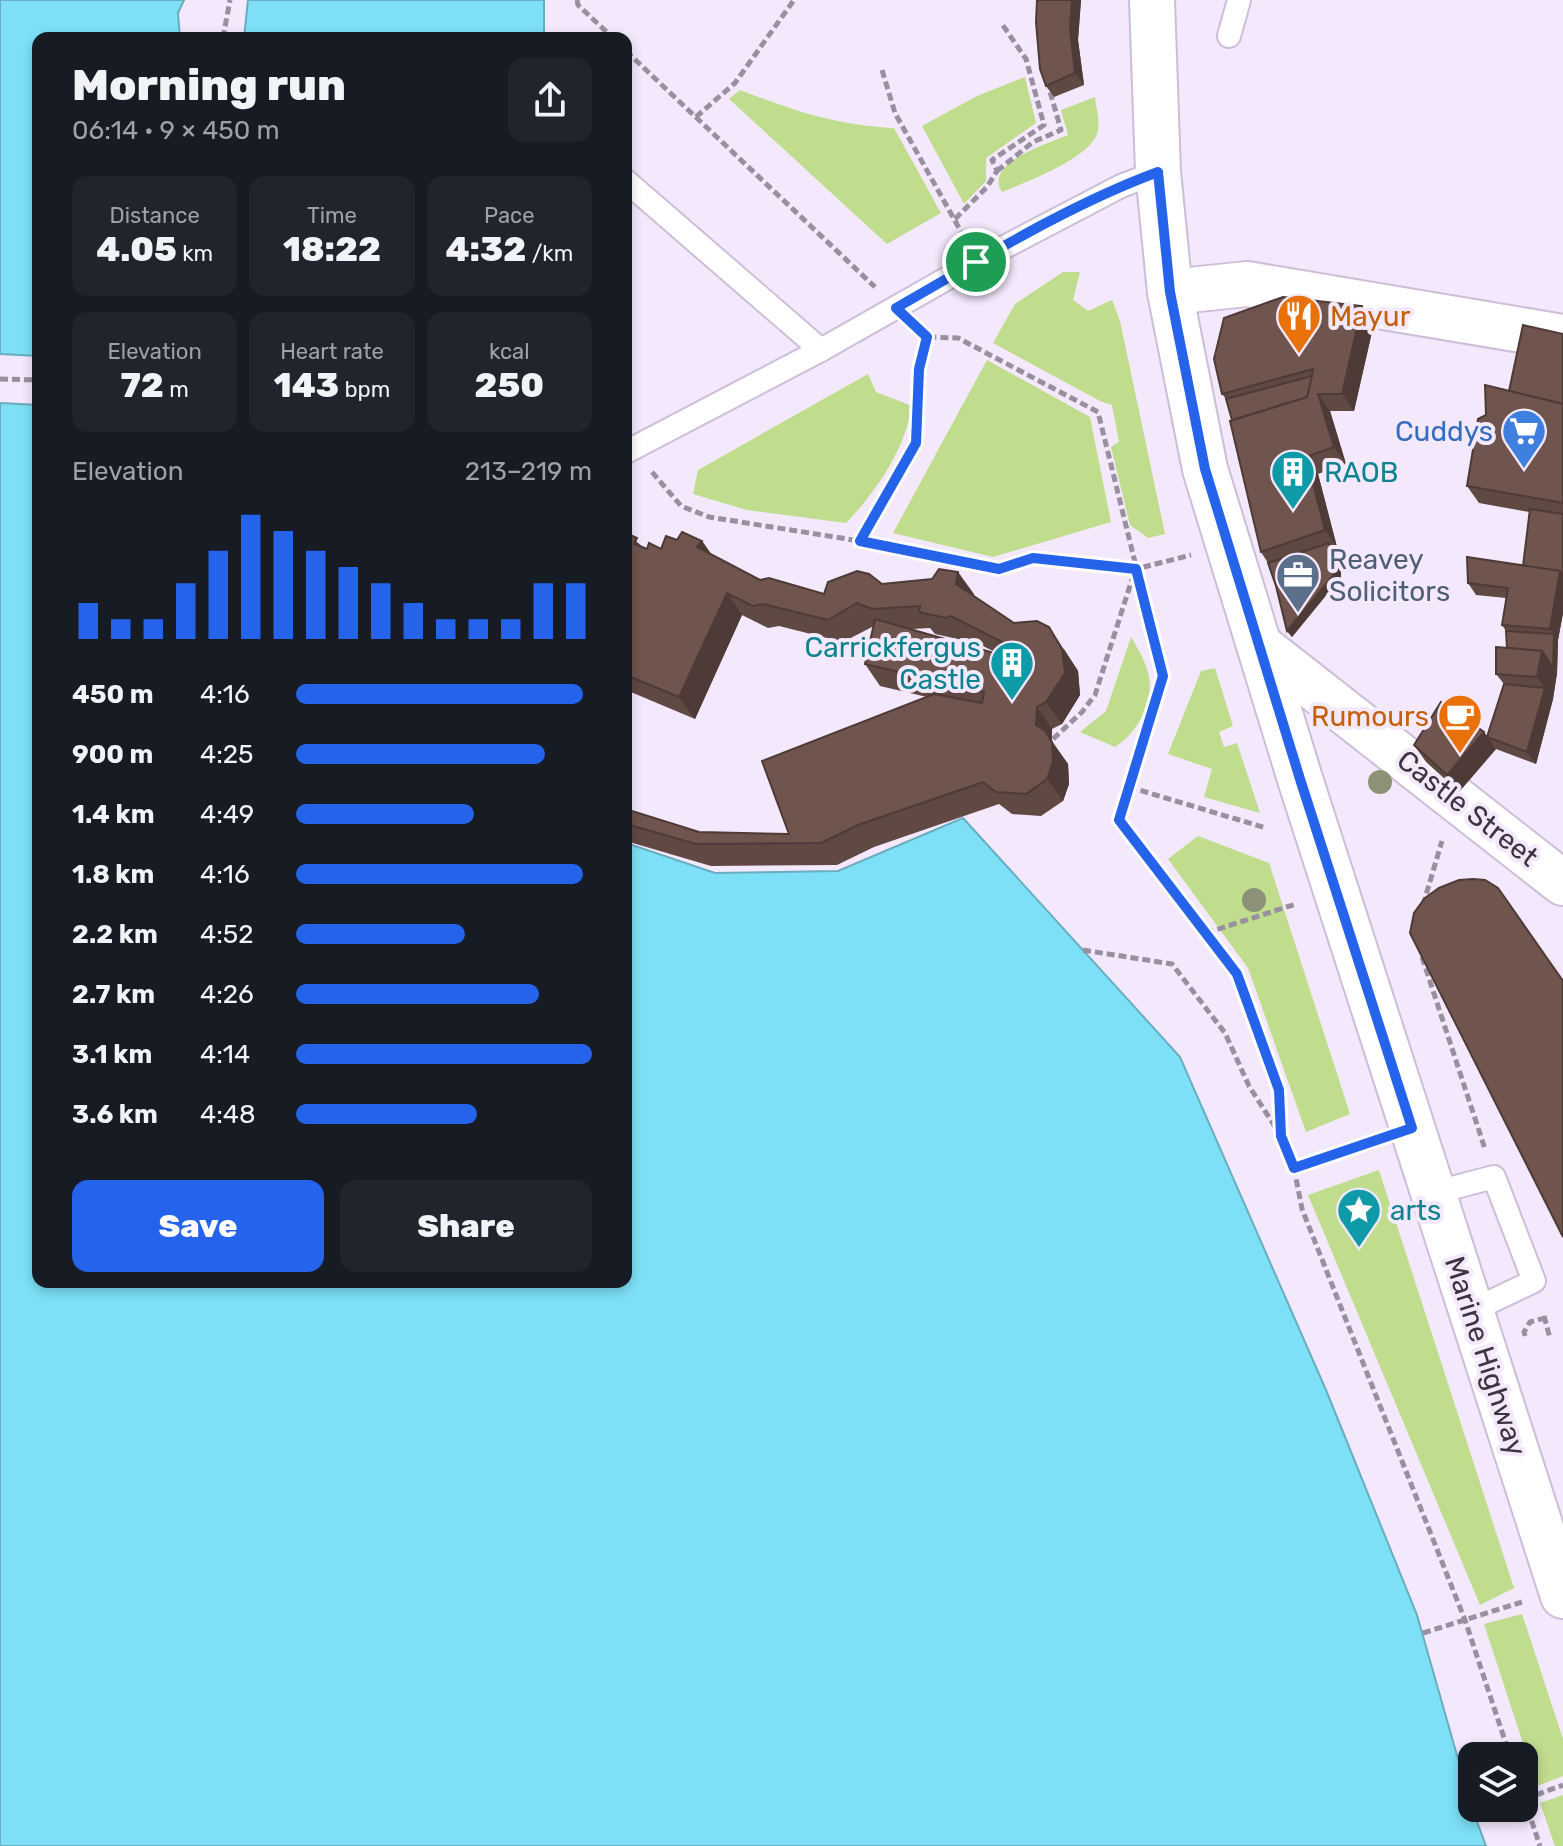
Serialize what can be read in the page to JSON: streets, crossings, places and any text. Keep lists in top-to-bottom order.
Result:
{
  "streets": {
    "main road": ["Castle Street", "Marine Highway"]
  },
  "crossings": [
    ["Castle Street", "Marine Highway"]
  ],
  "places": {
    "restaurant": ["Mayur"],
    "supermarket": ["Cuddys"],
    "building": ["RAOB", "Carrickfergus Castle"],
    "office": ["Reavey Solicitors"],
    "cafe": ["Rumours"],
    "place": ["arts"]
  },
  "page": {
    "heading": ["Morning run", "06:14 · 9 × 450 m"],
    "stats": [
      ["Distance", "4.05 km"],
      ["Time", "18:22"],
      ["Pace", "4:32 /km"],
      ["Elevation", "72 m"],
      ["Heart rate", "143 bpm"],
      ["kcal", "250"]
    ],
    "chart": ["Elevation", "213–219 m"],
    "list": [
      {
        "name": "450 m",
        "note": "4:16"
      },
      {
        "name": "900 m",
        "note": "4:25"
      },
      {
        "name": "1.4 km",
        "note": "4:49"
      },
      {
        "name": "1.8 km",
        "note": "4:16"
      },
      {
        "name": "2.2 km",
        "note": "4:52"
      },
      {
        "name": "2.7 km",
        "note": "4:26"
      },
      {
        "name": "3.1 km",
        "note": "4:14"
      },
      {
        "name": "3.6 km",
        "note": "4:48"
      }
    ],
    "buttons": ["Save", "Share"]
  }
}
